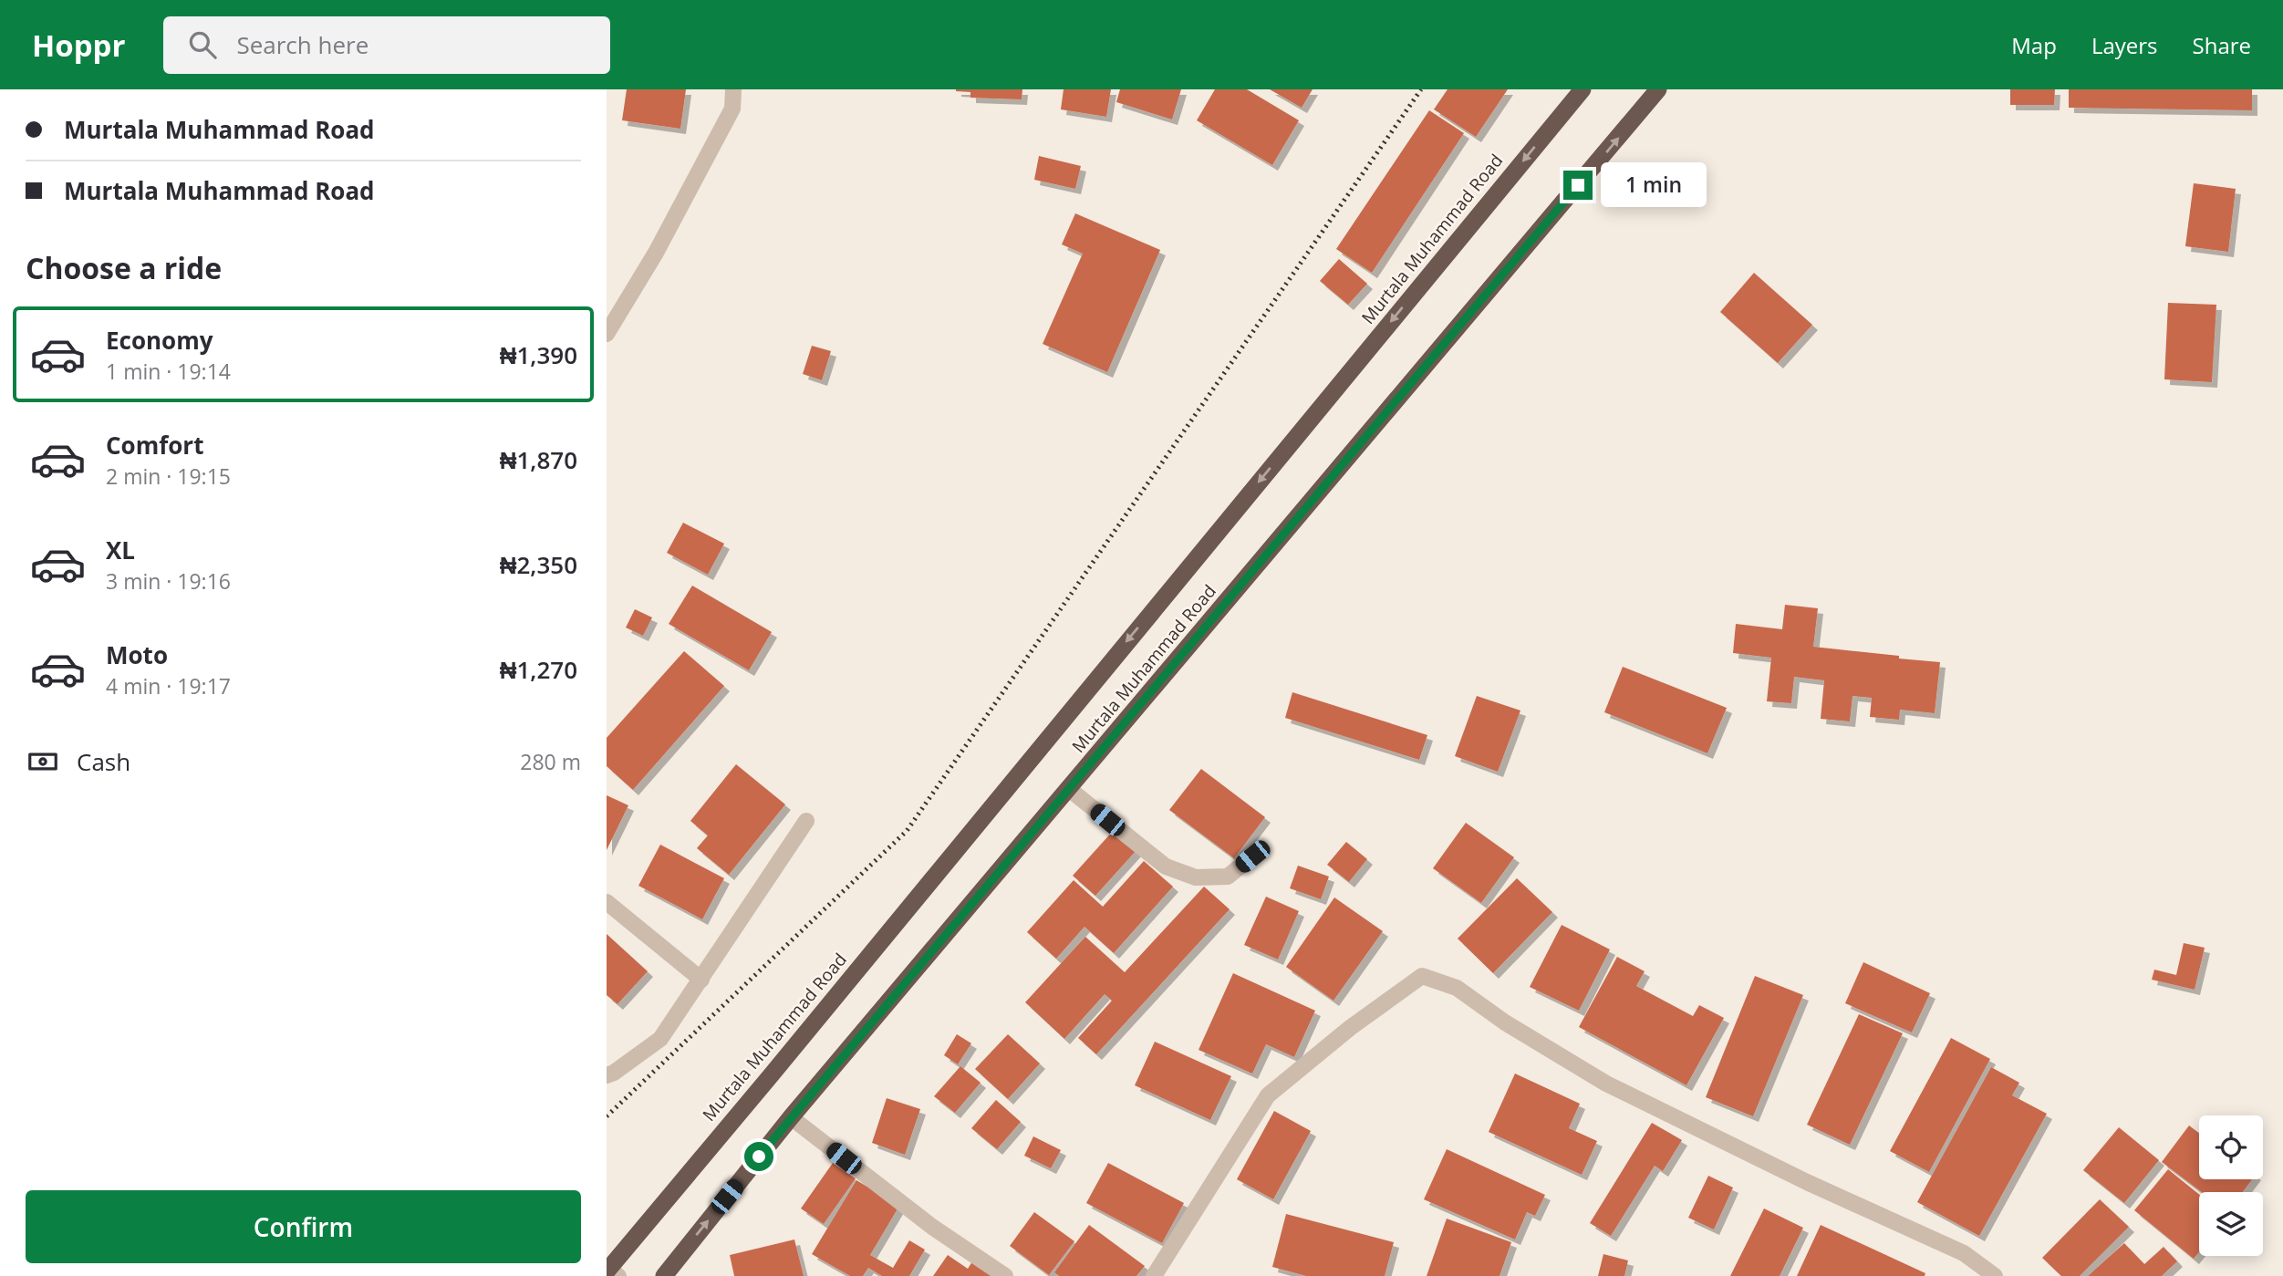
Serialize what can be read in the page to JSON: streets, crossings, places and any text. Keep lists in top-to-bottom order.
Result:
{
  "streets": {
    "highway": ["Murtala Muhammad Road"]
  },
  "page": {
    "header": "Hoppr",
    "search": "Search here",
    "nav": ["Map", "Layers", "Share"],
    "banner": ["Murtala Muhammad Road", "Murtala Muhammad Road"],
    "bubble": "1 min",
    "heading": "Choose a ride",
    "list": [
      {
        "name": "Economy",
        "note": "1 min · 19:14",
        "value": "₦1,390"
      },
      {
        "name": "Comfort",
        "note": "2 min · 19:15",
        "value": "₦1,870"
      },
      {
        "name": "XL",
        "note": "3 min · 19:16",
        "value": "₦2,350"
      },
      {
        "name": "Moto",
        "note": "4 min · 19:17",
        "value": "₦1,270"
      }
    ],
    "pay": ["Cash", "280 m"],
    "buttons": "Confirm"
  }
}
